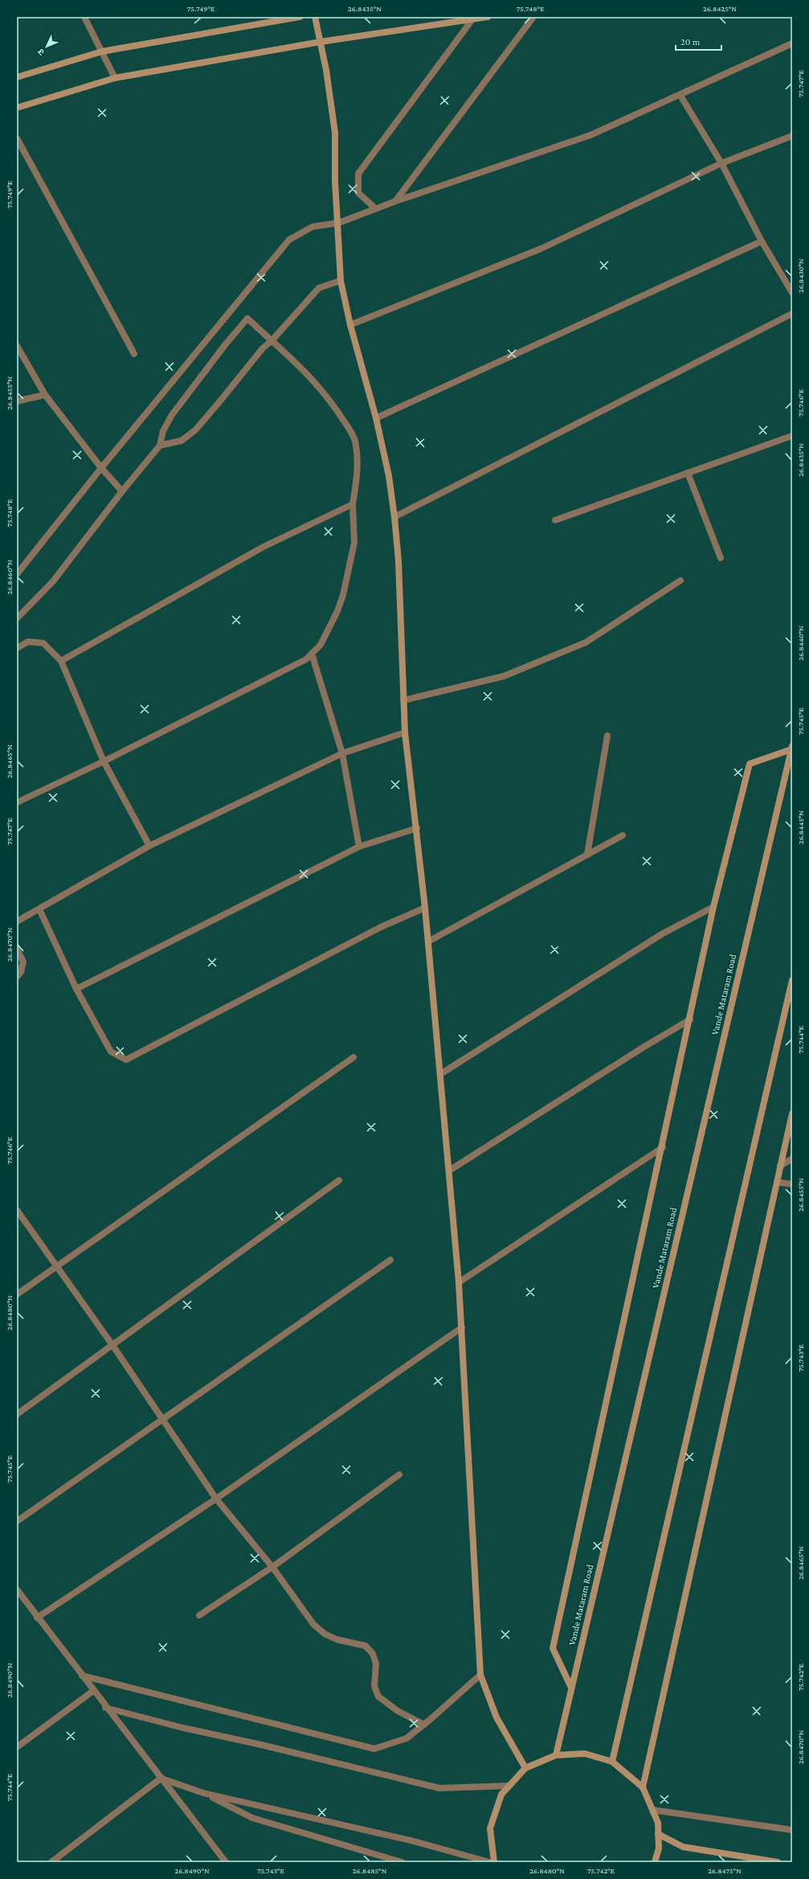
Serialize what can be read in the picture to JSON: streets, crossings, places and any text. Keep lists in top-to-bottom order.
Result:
{
  "streets": {
    "street": ["Vande Mataram Road"]
  },
  "scale_bar": "20 m",
  "north": "bottom left",
  "coordinates": [
    "75.749°E",
    "26.8435°N",
    "75.748°E",
    "26.8425°N",
    "75.747°E",
    "26.8430°N",
    "26.8455°N",
    "75.746°E",
    "26.8460°N",
    "26.8440°N",
    "75.745°E",
    "26.8465°N",
    "26.8445°N",
    "26.8470°N",
    "75.744°E",
    "26.8480°N",
    "75.743°E",
    "75.742°E",
    "26.8490°N",
    "26.8485°N",
    "26.8475°N"
  ]
}
